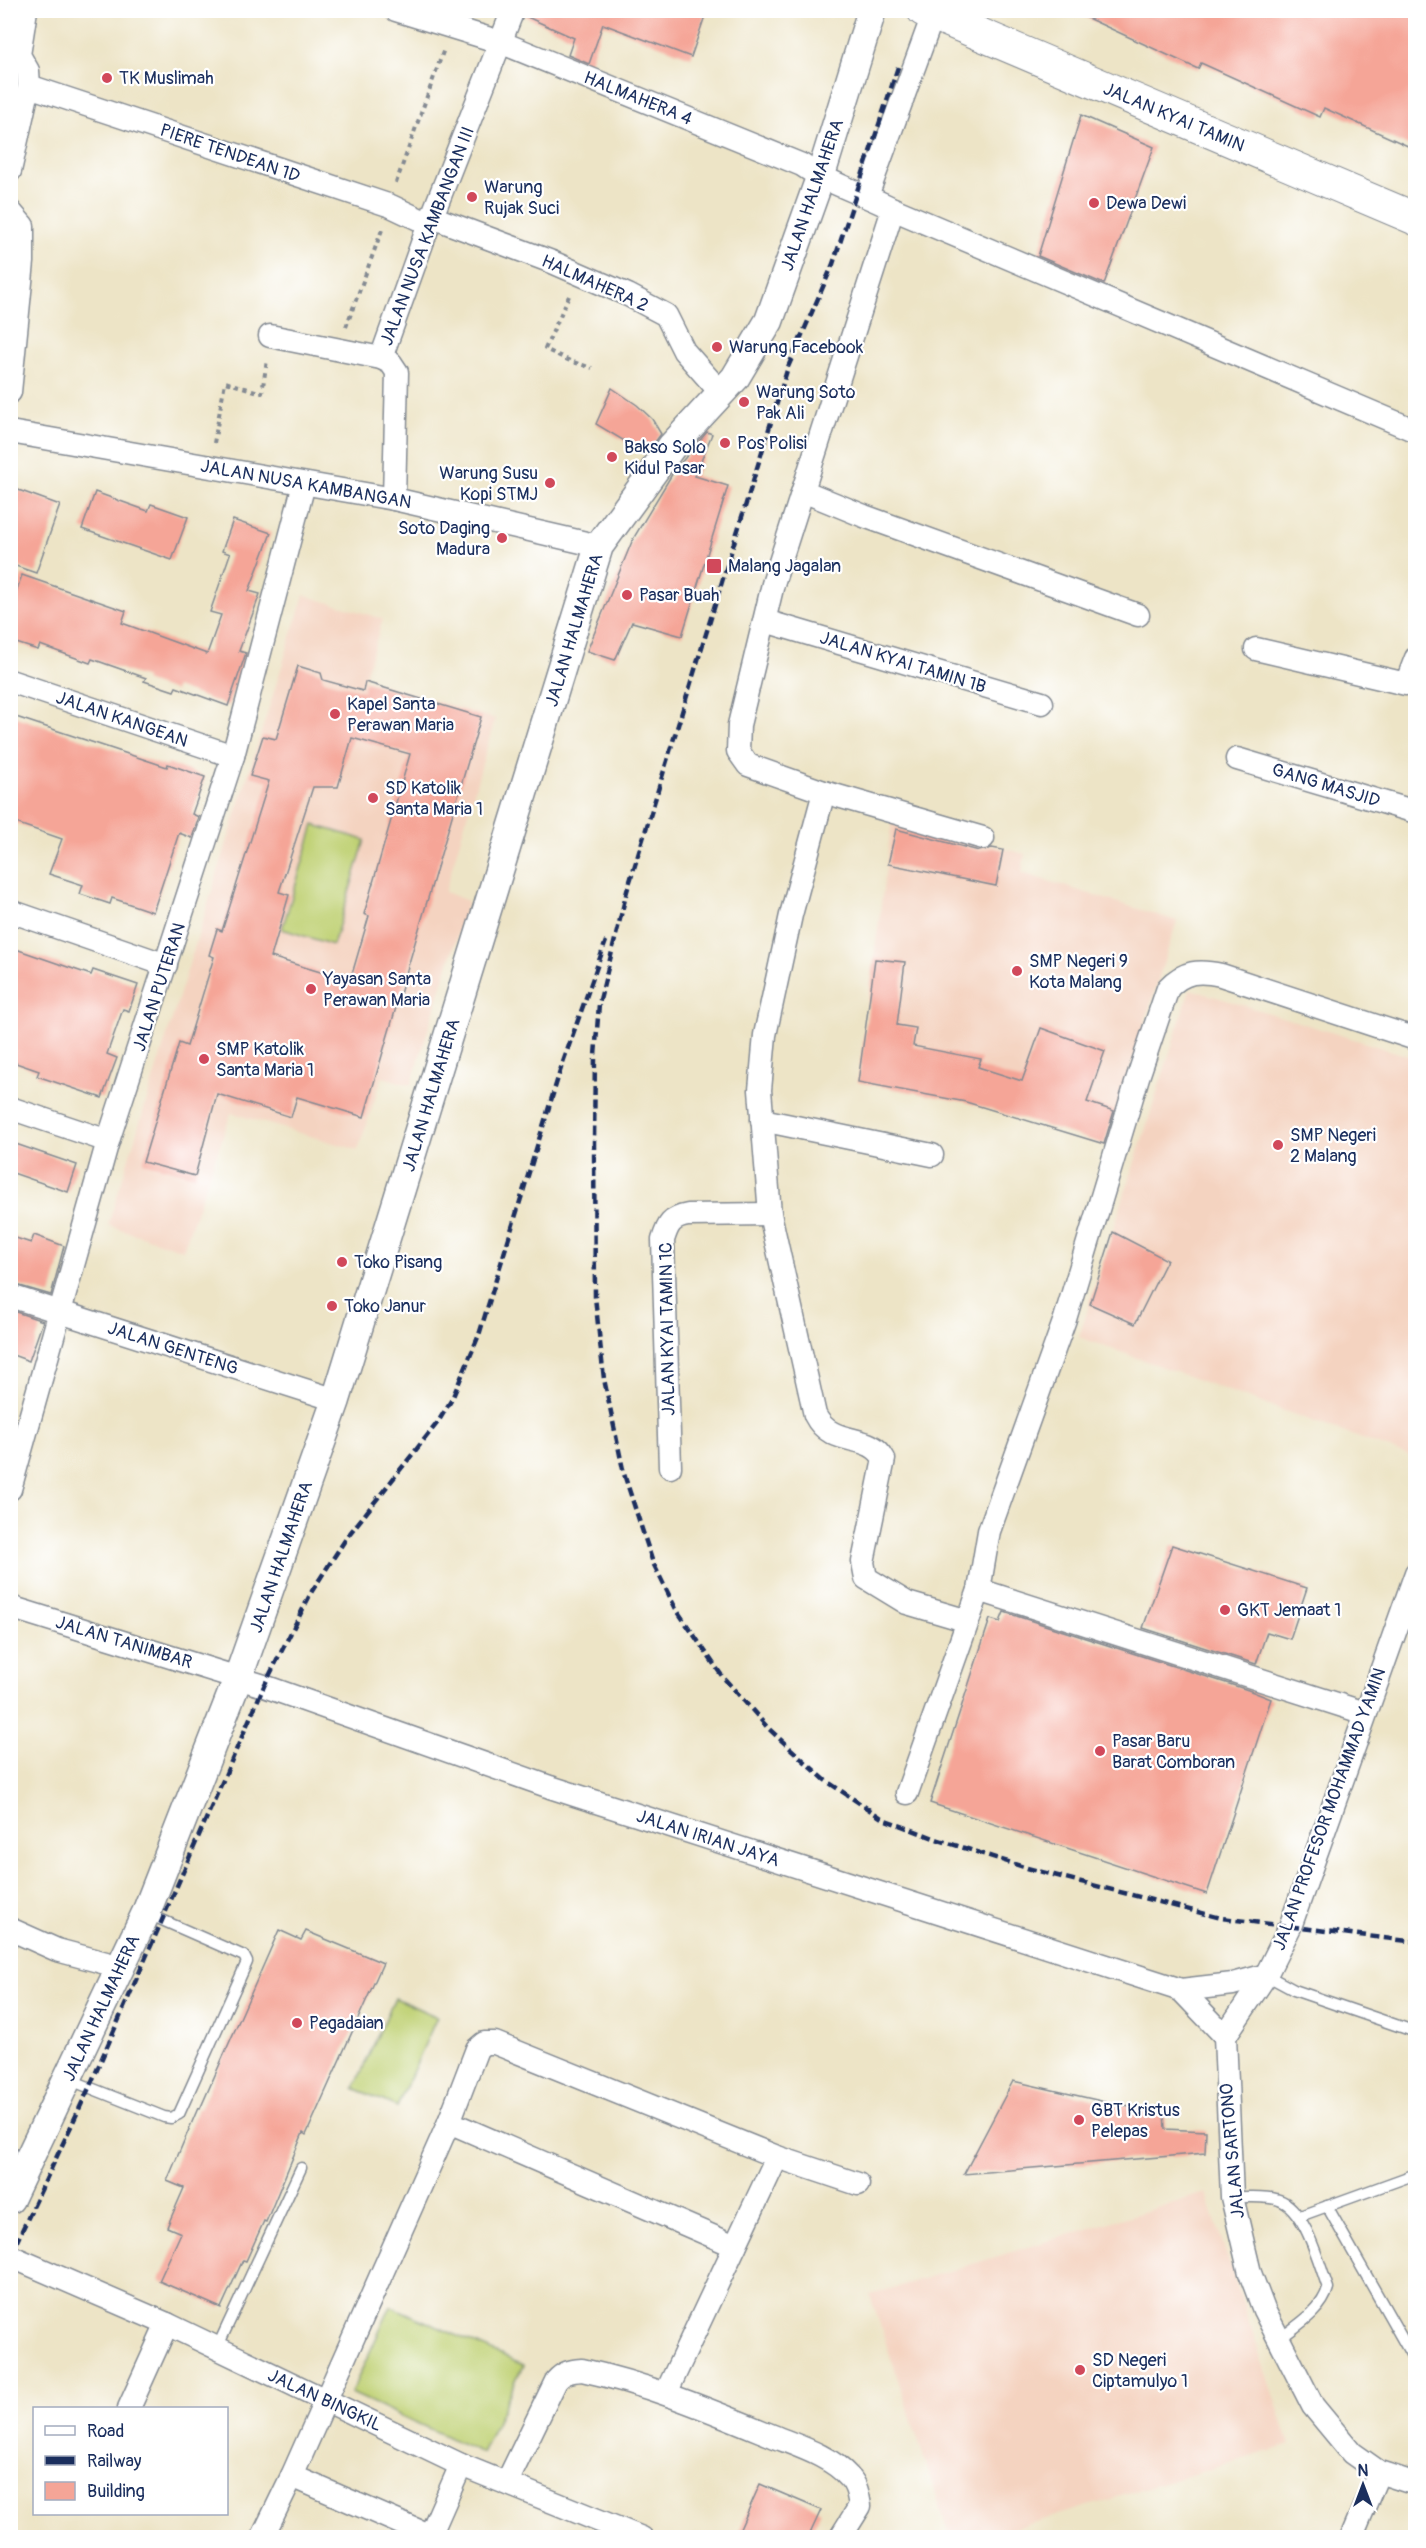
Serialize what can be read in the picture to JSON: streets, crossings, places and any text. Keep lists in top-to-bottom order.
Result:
{
  "streets": {
    "main road": ["JALAN KYAI TAMIN"],
    "street": [
      "HALMAHERA 4",
      "PIERE TENDEAN 1D",
      "JALAN HALMAHERA",
      "JALAN NUSA KAMBANGAN III",
      "HALMAHERA 2",
      "JALAN NUSA KAMBANGAN",
      "JALAN KYAI TAMIN 1B",
      "JALAN KANGEAN",
      "GANG MASJID",
      "JALAN PUTERAN",
      "JALAN KYAI TAMIN 1C",
      "JALAN GENTENG",
      "JALAN TANIMBAR",
      "JALAN PROFESOR MOHAMMAD YAMIN",
      "JALAN IRIAN JAYA",
      "JALAN SARTONO",
      "JALAN BINGKIL"
    ]
  },
  "crossings": [
    ["HALMAHERA 4", "JALAN HALMAHERA"],
    ["HALMAHERA 4", "JALAN NUSA KAMBANGAN III"],
    ["PIERE TENDEAN 1D", "JALAN NUSA KAMBANGAN III"],
    ["PIERE TENDEAN 1D", "HALMAHERA 2"],
    ["JALAN HALMAHERA", "HALMAHERA 2"],
    ["JALAN HALMAHERA", "JALAN NUSA KAMBANGAN"],
    ["JALAN HALMAHERA", "JALAN GENTENG"],
    ["JALAN HALMAHERA", "JALAN TANIMBAR"],
    ["JALAN HALMAHERA", "JALAN IRIAN JAYA"],
    ["JALAN NUSA KAMBANGAN III", "HALMAHERA 2"],
    ["JALAN NUSA KAMBANGAN III", "JALAN NUSA KAMBANGAN"],
    ["JALAN NUSA KAMBANGAN", "JALAN PUTERAN"],
    ["JALAN KANGEAN", "JALAN PUTERAN"],
    ["JALAN PUTERAN", "JALAN GENTENG"],
    ["JALAN TANIMBAR", "JALAN IRIAN JAYA"],
    ["JALAN PROFESOR MOHAMMAD YAMIN", "JALAN IRIAN JAYA"],
    ["JALAN PROFESOR MOHAMMAD YAMIN", "JALAN SARTONO"],
    ["JALAN IRIAN JAYA", "JALAN SARTONO"]
  ],
  "places": {
    "other": [
      "TK Muslimah",
      "Warung Rujak Suci",
      "Dewa Dewi",
      "Warung Facebook",
      "Warung Soto Pak Ali",
      "Pos Polisi",
      "Bakso Solo Kidul Pasar",
      "Warung Susu Kopi STMJ",
      "Soto Daging Madura",
      "Pasar Buah",
      "Kapel Santa Perawan Maria",
      "SD Katolik Santa Maria 1",
      "SMP Negeri 9 Kota Malang",
      "Yayasan Santa Perawan Maria",
      "SMP Katolik Santa Maria 1",
      "SMP Negeri 2 Malang",
      "Toko Pisang",
      "Toko Janur",
      "GKT Jemaat 1",
      "Pasar Baru Barat Comboran",
      "Pegadaian",
      "GBT Kristus Pelepas",
      "SD Negeri Ciptamulyo 1"
    ],
    "transit": ["Malang Jagalan"]
  },
  "legend": ["Road", "Railway", "Building"],
  "north": "top"
}
